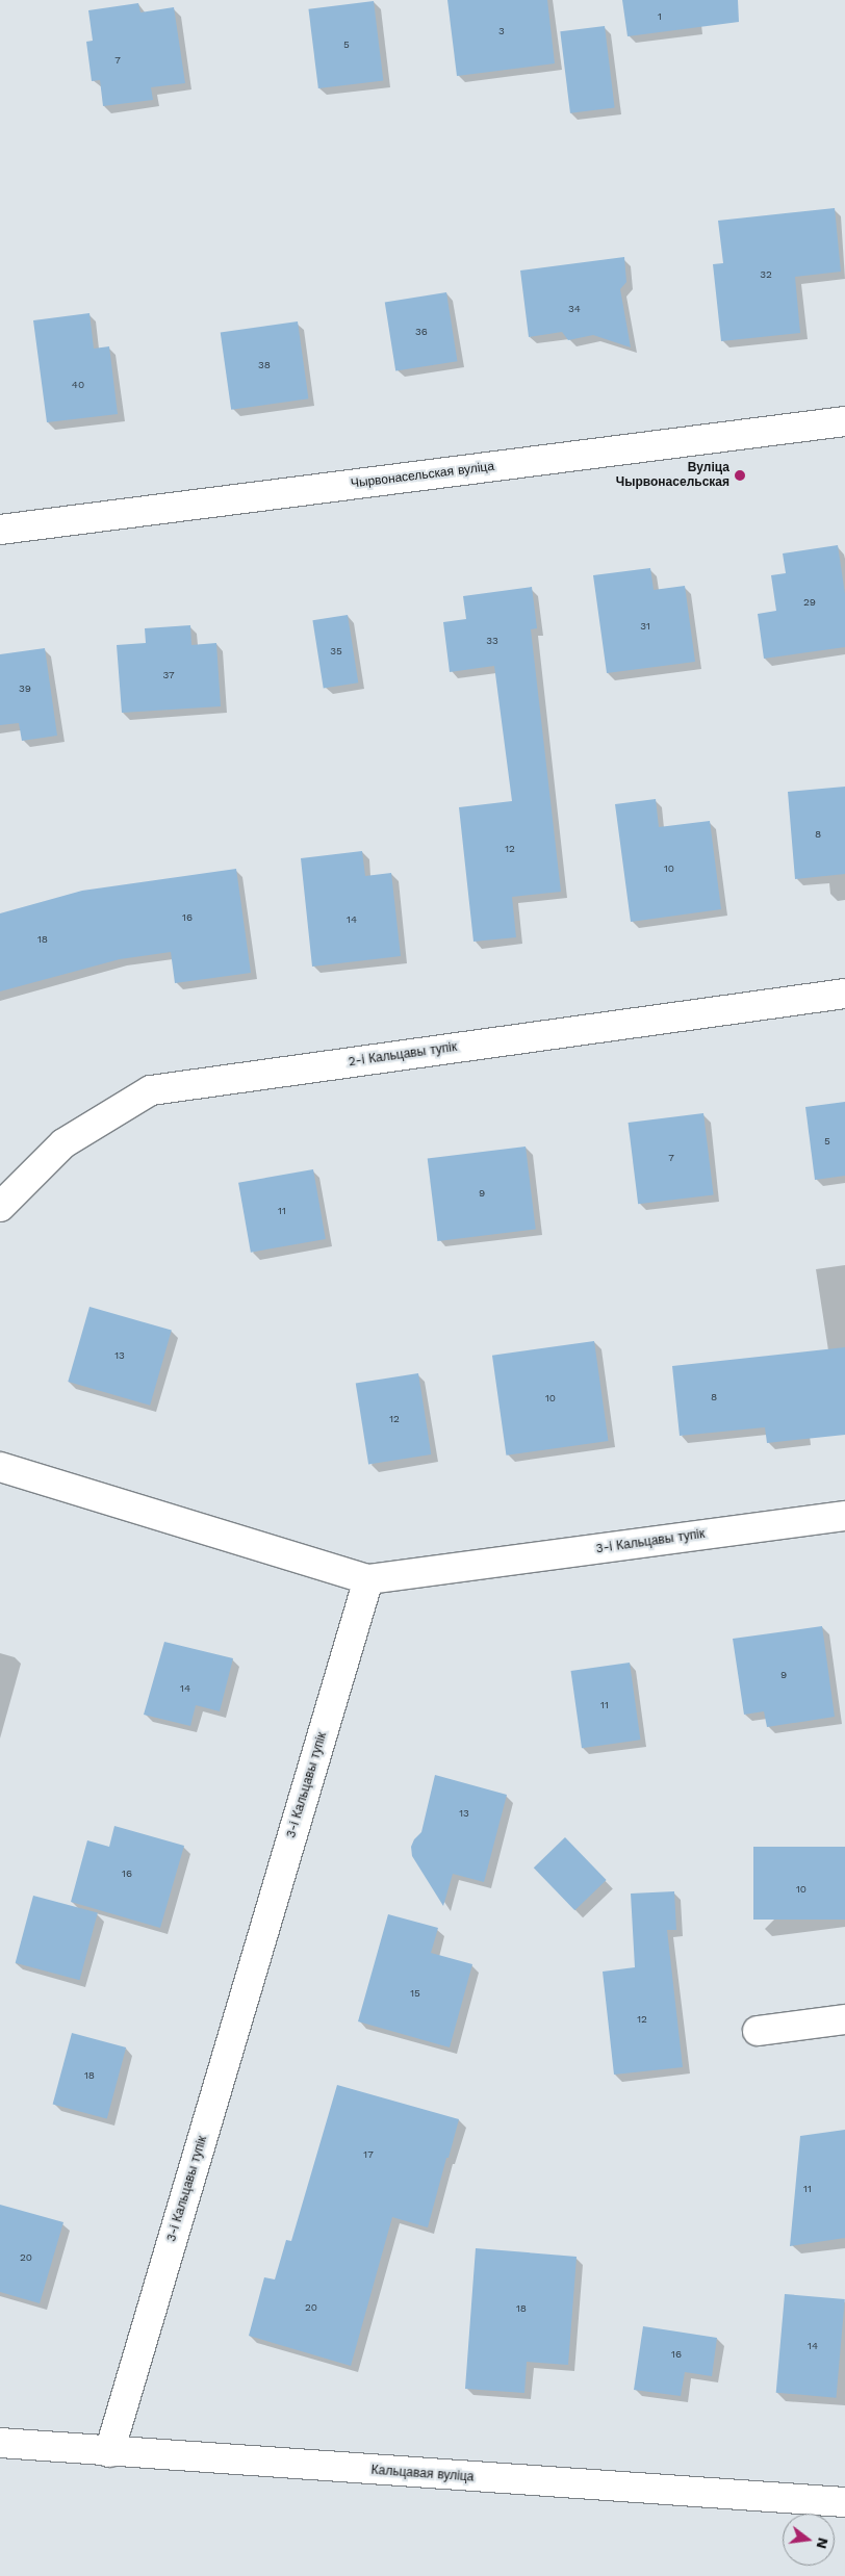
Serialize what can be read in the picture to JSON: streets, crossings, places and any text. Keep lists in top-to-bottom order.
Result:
{
  "streets": {
    "street": [
      "Чырвонасельская вуліца",
      "2-і Кальцавы тупік",
      "3-і Кальцавы тупік",
      "Кальцавая вуліца"
    ]
  },
  "crossings": [
    ["3-і Кальцавы тупік", "Кальцавая вуліца"]
  ],
  "places": ["Вуліца Чырвонасельская"],
  "house_numbers": [
    "1",
    "3",
    "5",
    "7",
    "32",
    "34",
    "36",
    "38",
    "40",
    "29",
    "31",
    "33",
    "35",
    "37",
    "39",
    "8",
    "12",
    "10",
    "16",
    "14",
    "18",
    "5",
    "7",
    "9",
    "11",
    "13",
    "8",
    "10",
    "12",
    "9",
    "14",
    "11",
    "13",
    "16",
    "10",
    "15",
    "12",
    "18",
    "17",
    "11",
    "20",
    "20",
    "18",
    "14",
    "16"
  ],
  "north": "right"
}
